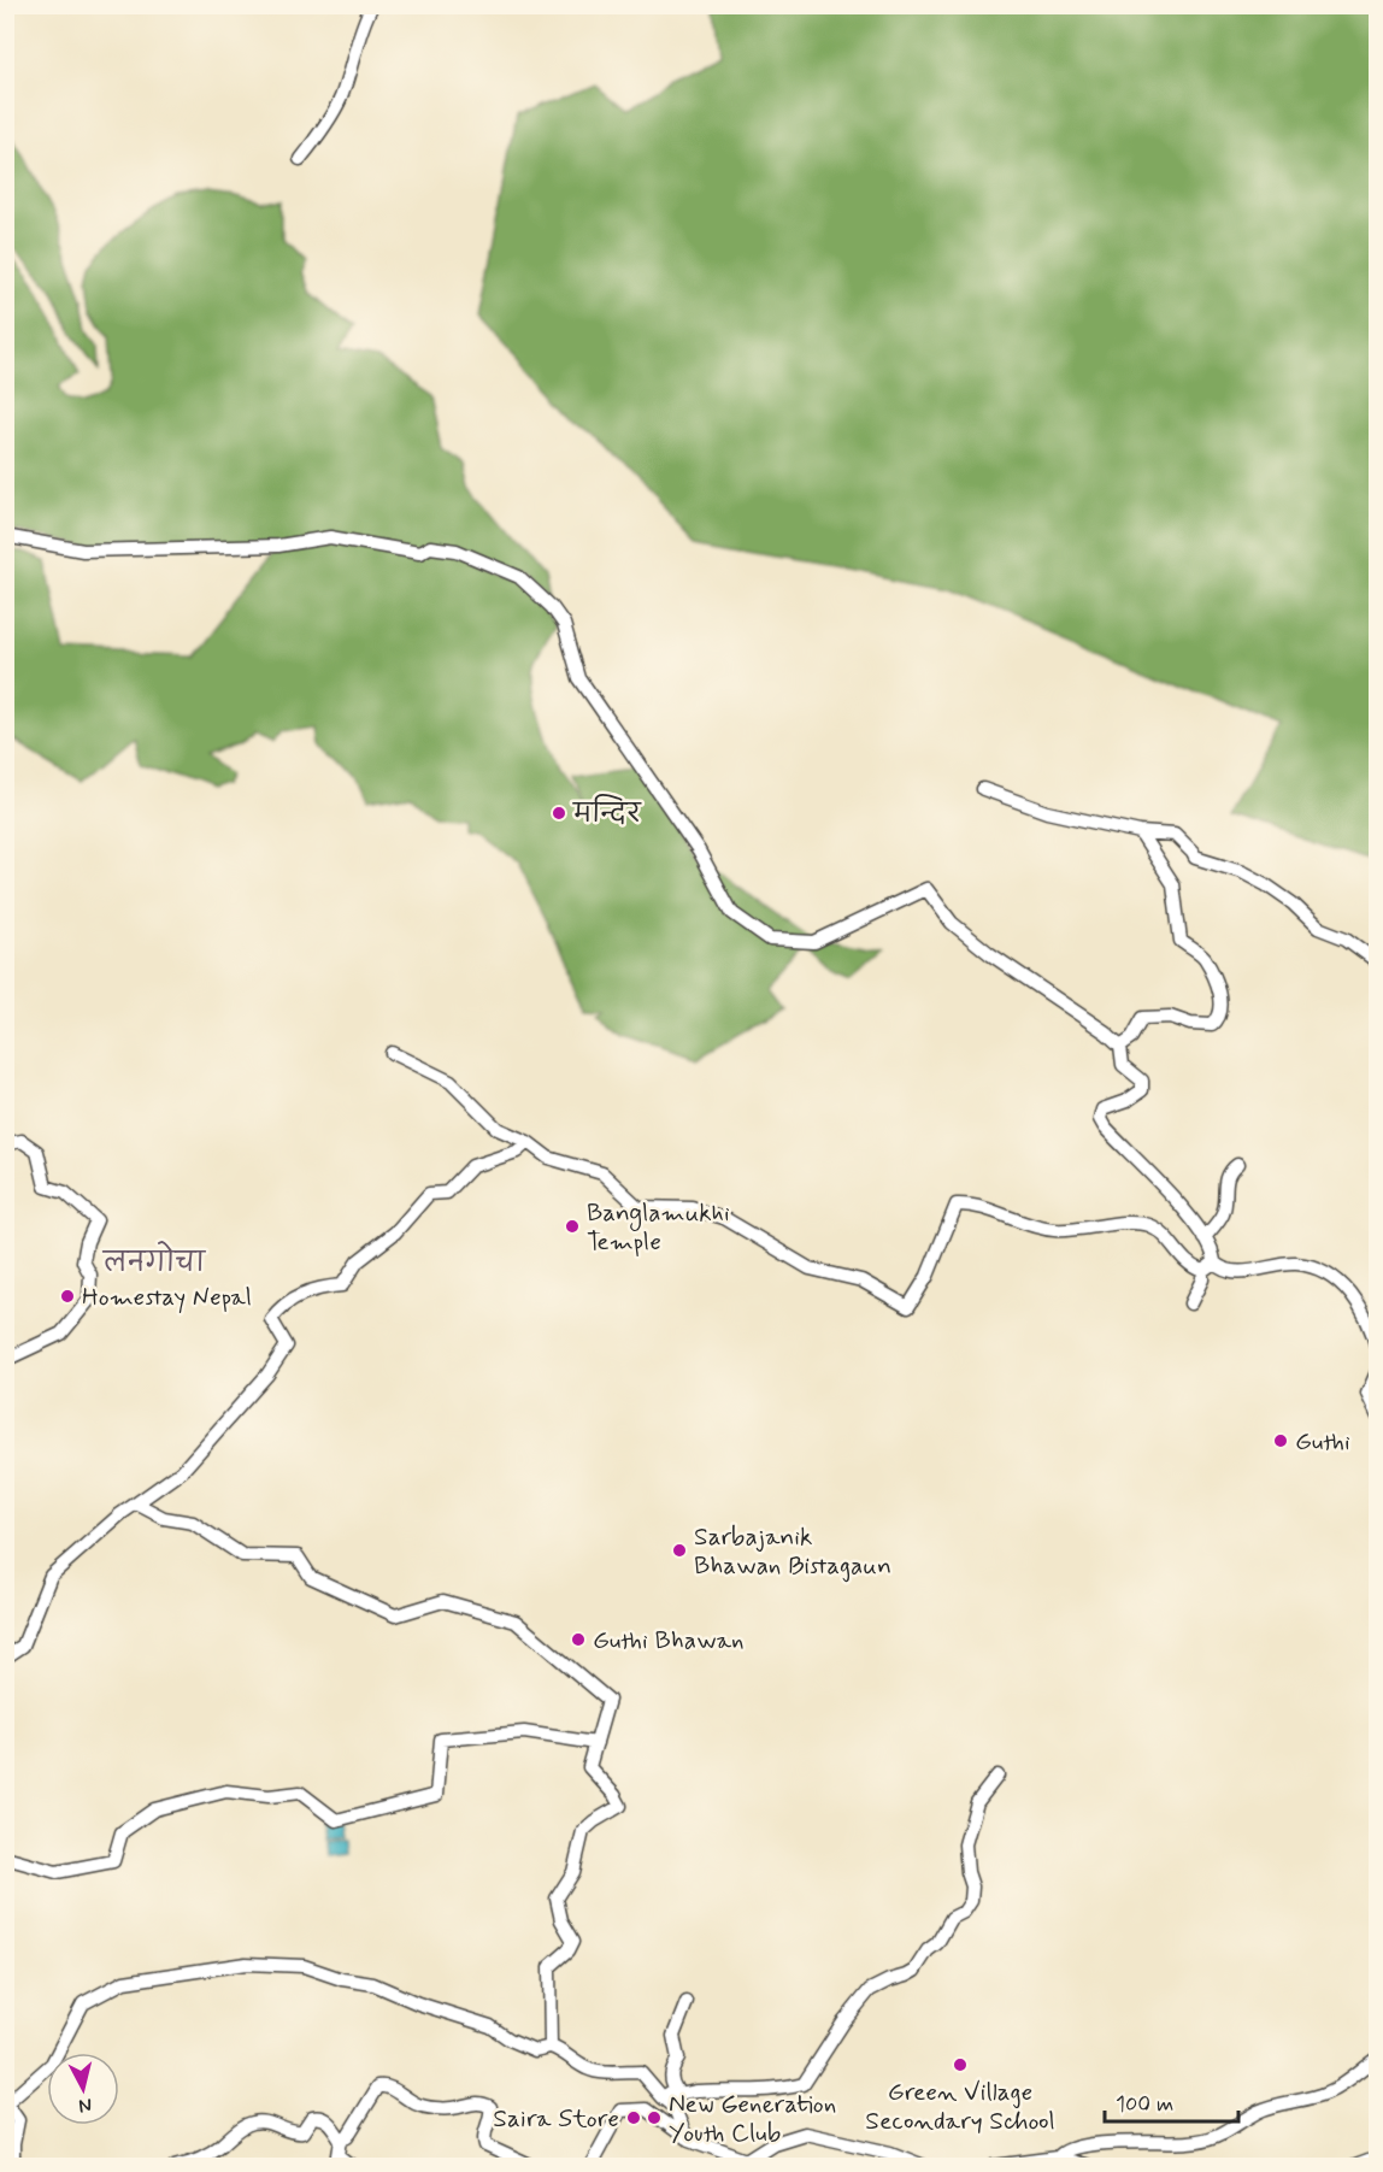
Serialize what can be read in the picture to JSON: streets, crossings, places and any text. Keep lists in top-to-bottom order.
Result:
{
  "districts": ["लनगोचा"],
  "places": [
    "मन्दिर",
    "Banglamukhi Temple",
    "Homestay Nepal",
    "Guthi",
    "Sarbajanik Bhawan Bistagaun",
    "Guthi Bhawan",
    "Green Village Secondary School",
    "Saira Store",
    "New Generation Youth Club"
  ],
  "scale_bar": "100 m",
  "north": "bottom"
}
